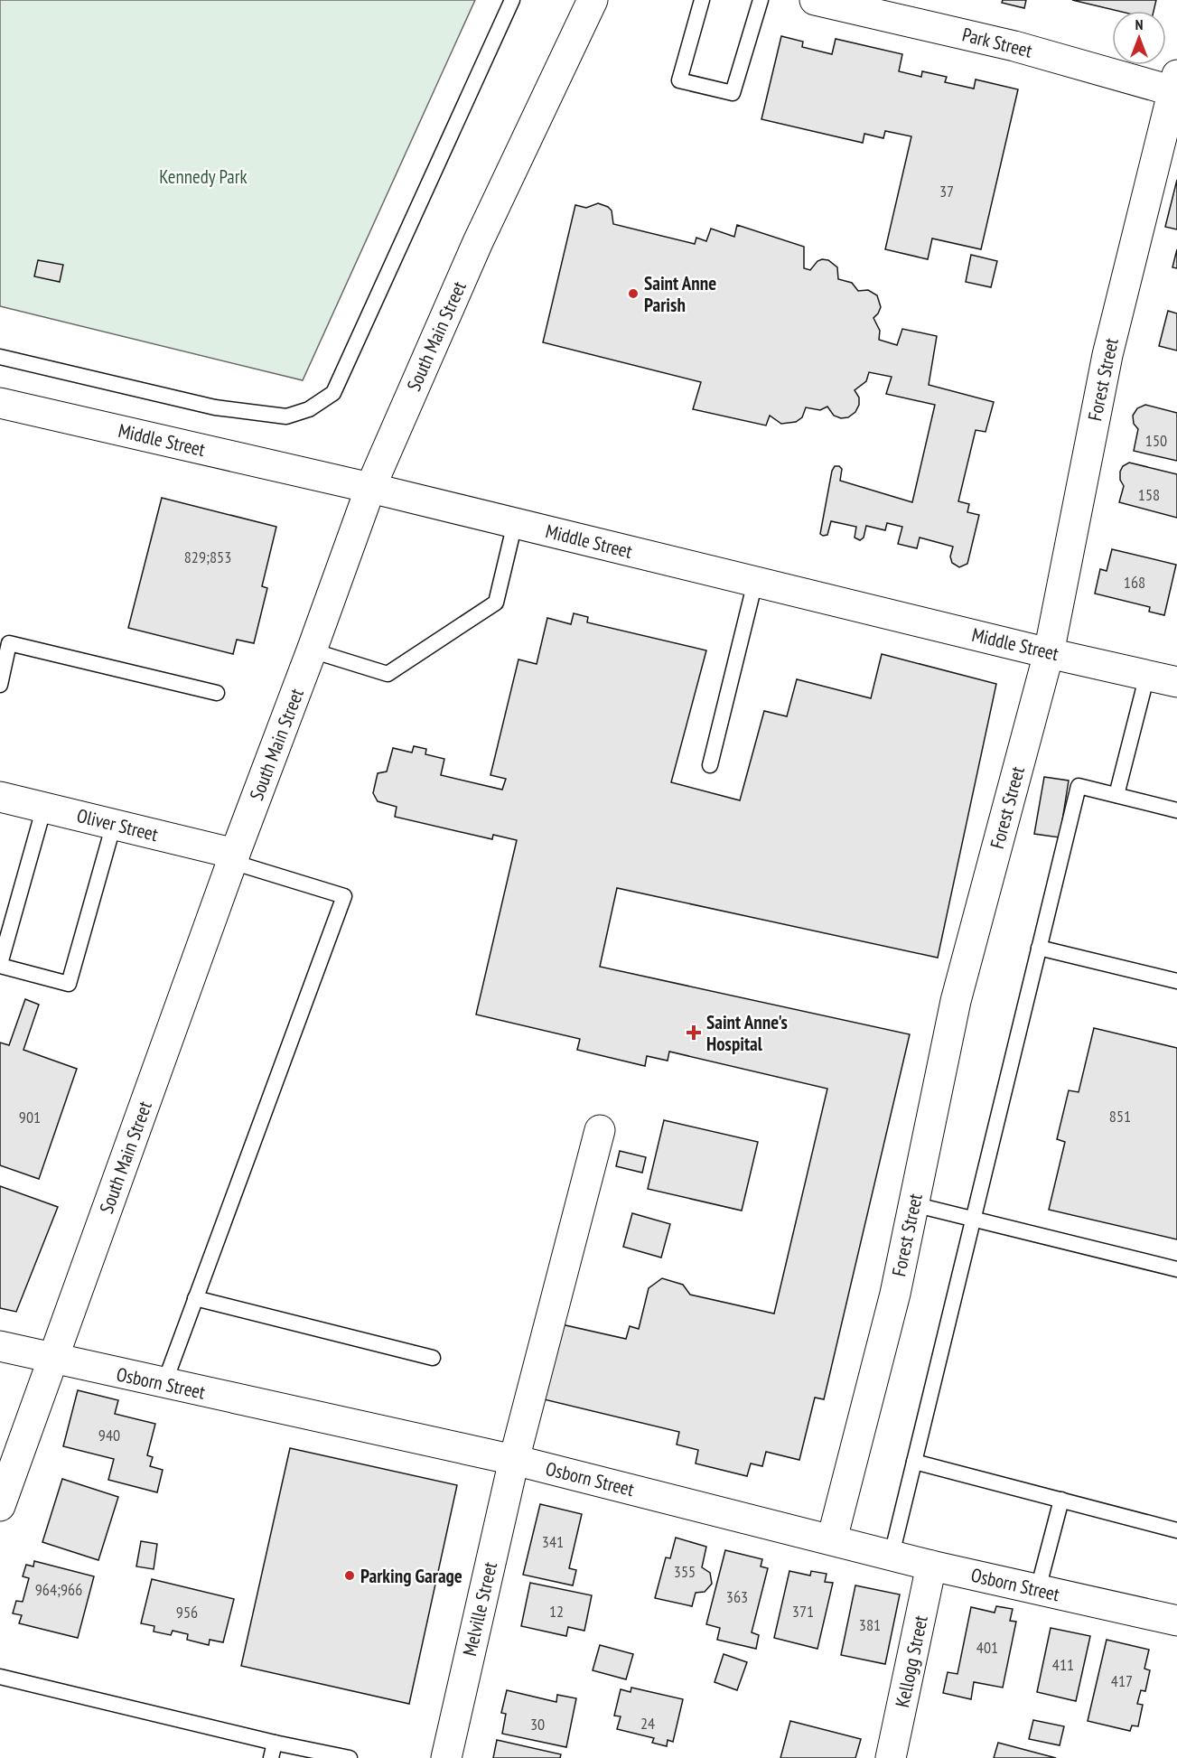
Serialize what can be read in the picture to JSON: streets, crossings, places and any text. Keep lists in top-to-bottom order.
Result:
{
  "streets": {
    "street": [
      "Park Street",
      "South Main Street",
      "Forest Street",
      "Middle Street",
      "Oliver Street",
      "Osborn Street",
      "Melville Street",
      "Kellogg Street"
    ]
  },
  "crossings": [
    ["Park Street", "Forest Street"],
    ["South Main Street", "Middle Street"],
    ["South Main Street", "Oliver Street"],
    ["South Main Street", "Osborn Street"],
    ["Forest Street", "Middle Street"],
    ["Forest Street", "Osborn Street"],
    ["Osborn Street", "Melville Street"],
    ["Osborn Street", "Kellogg Street"]
  ],
  "parks": ["Kennedy Park"],
  "places": {
    "other": ["Saint Anne Parish", "Parking Garage"],
    "health": ["Saint Anne's Hospital"]
  },
  "house_numbers": [
    "37",
    "150",
    "158",
    "829;853",
    "168",
    "851",
    "901",
    "940",
    "341",
    "355",
    "964;966",
    "363",
    "12",
    "371",
    "956",
    "381",
    "401",
    "411",
    "417",
    "24",
    "30"
  ],
  "north": "top"
}
